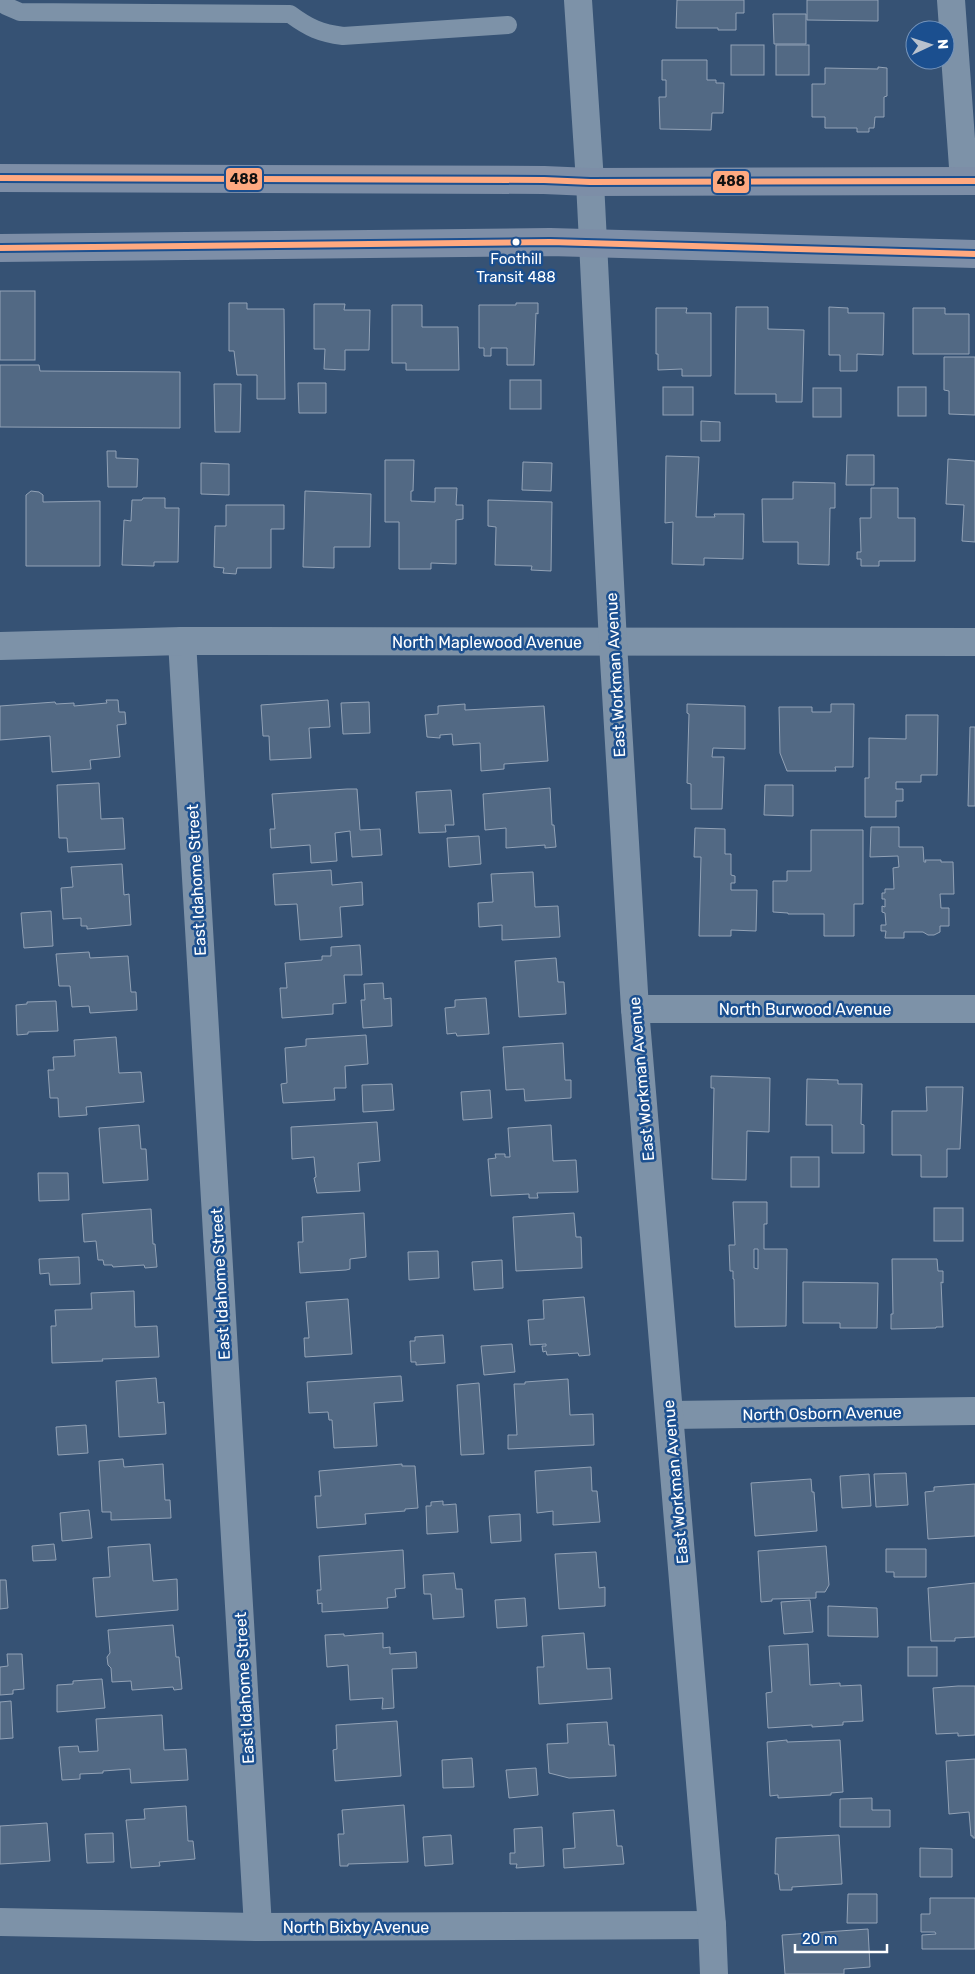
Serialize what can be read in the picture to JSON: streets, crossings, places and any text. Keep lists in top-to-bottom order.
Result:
{
  "streets": {
    "street": [
      "North Maplewood Avenue",
      "East Workman Avenue",
      "East Idahome Street",
      "North Burwood Avenue",
      "North Osborn Avenue",
      "North Bixby Avenue"
    ]
  },
  "crossings": [
    ["North Maplewood Avenue", "East Workman Avenue"],
    ["North Maplewood Avenue", "East Idahome Street"],
    ["East Workman Avenue", "North Burwood Avenue"],
    ["East Workman Avenue", "North Osborn Avenue"],
    ["East Workman Avenue", "North Bixby Avenue"],
    ["East Idahome Street", "North Bixby Avenue"]
  ],
  "places": ["Foothill Transit 488"],
  "lines": ["transit line 488"],
  "scale_bar": "20 m",
  "north": "right"
}
